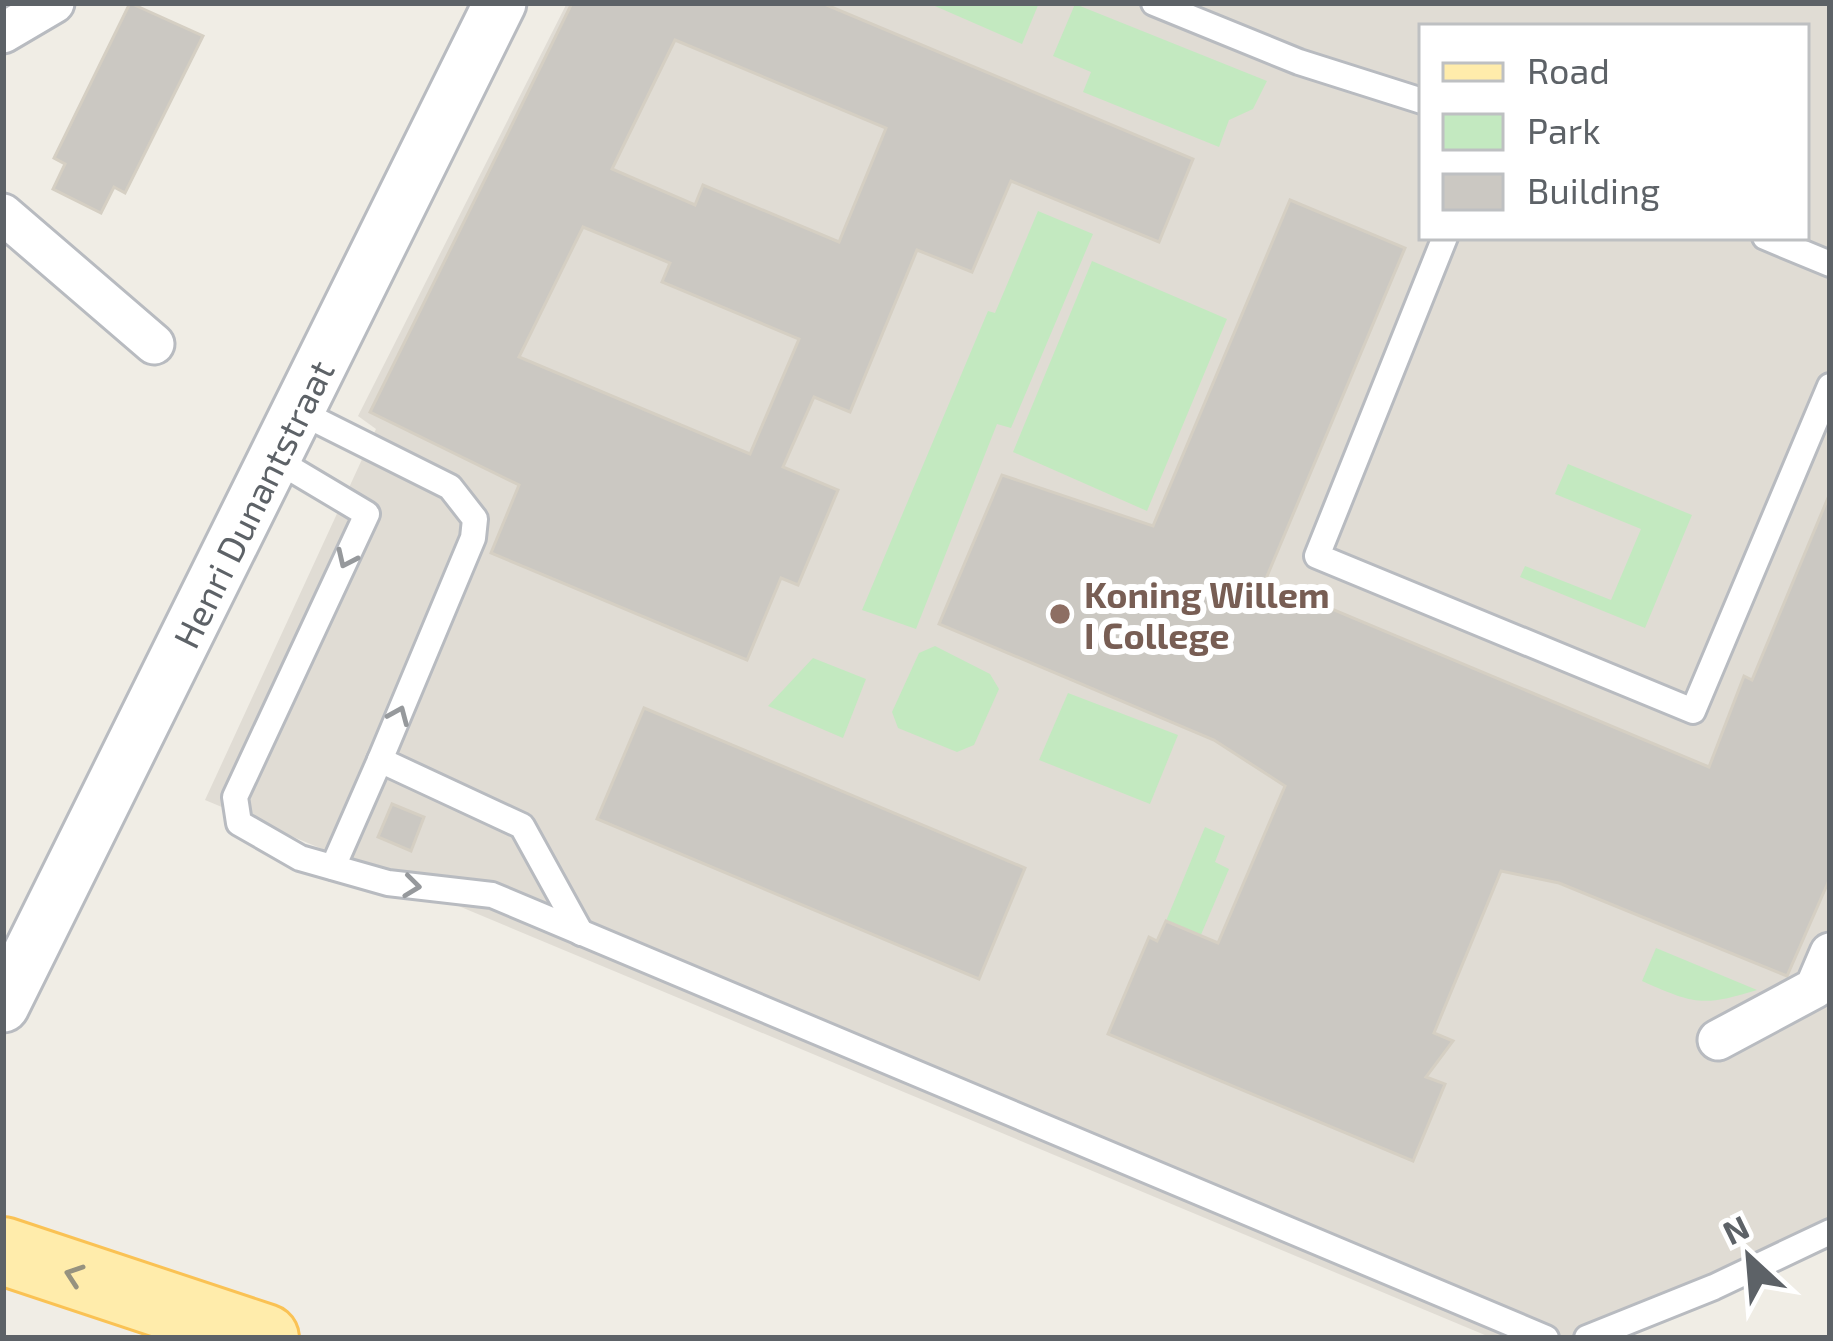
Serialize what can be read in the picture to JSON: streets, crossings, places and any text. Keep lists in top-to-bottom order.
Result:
{
  "streets": {
    "street": ["Henri Dunantstraat"]
  },
  "places": ["Koning Willem I College"],
  "legend": ["Road", "Park", "Building"],
  "north": "top left"
}
